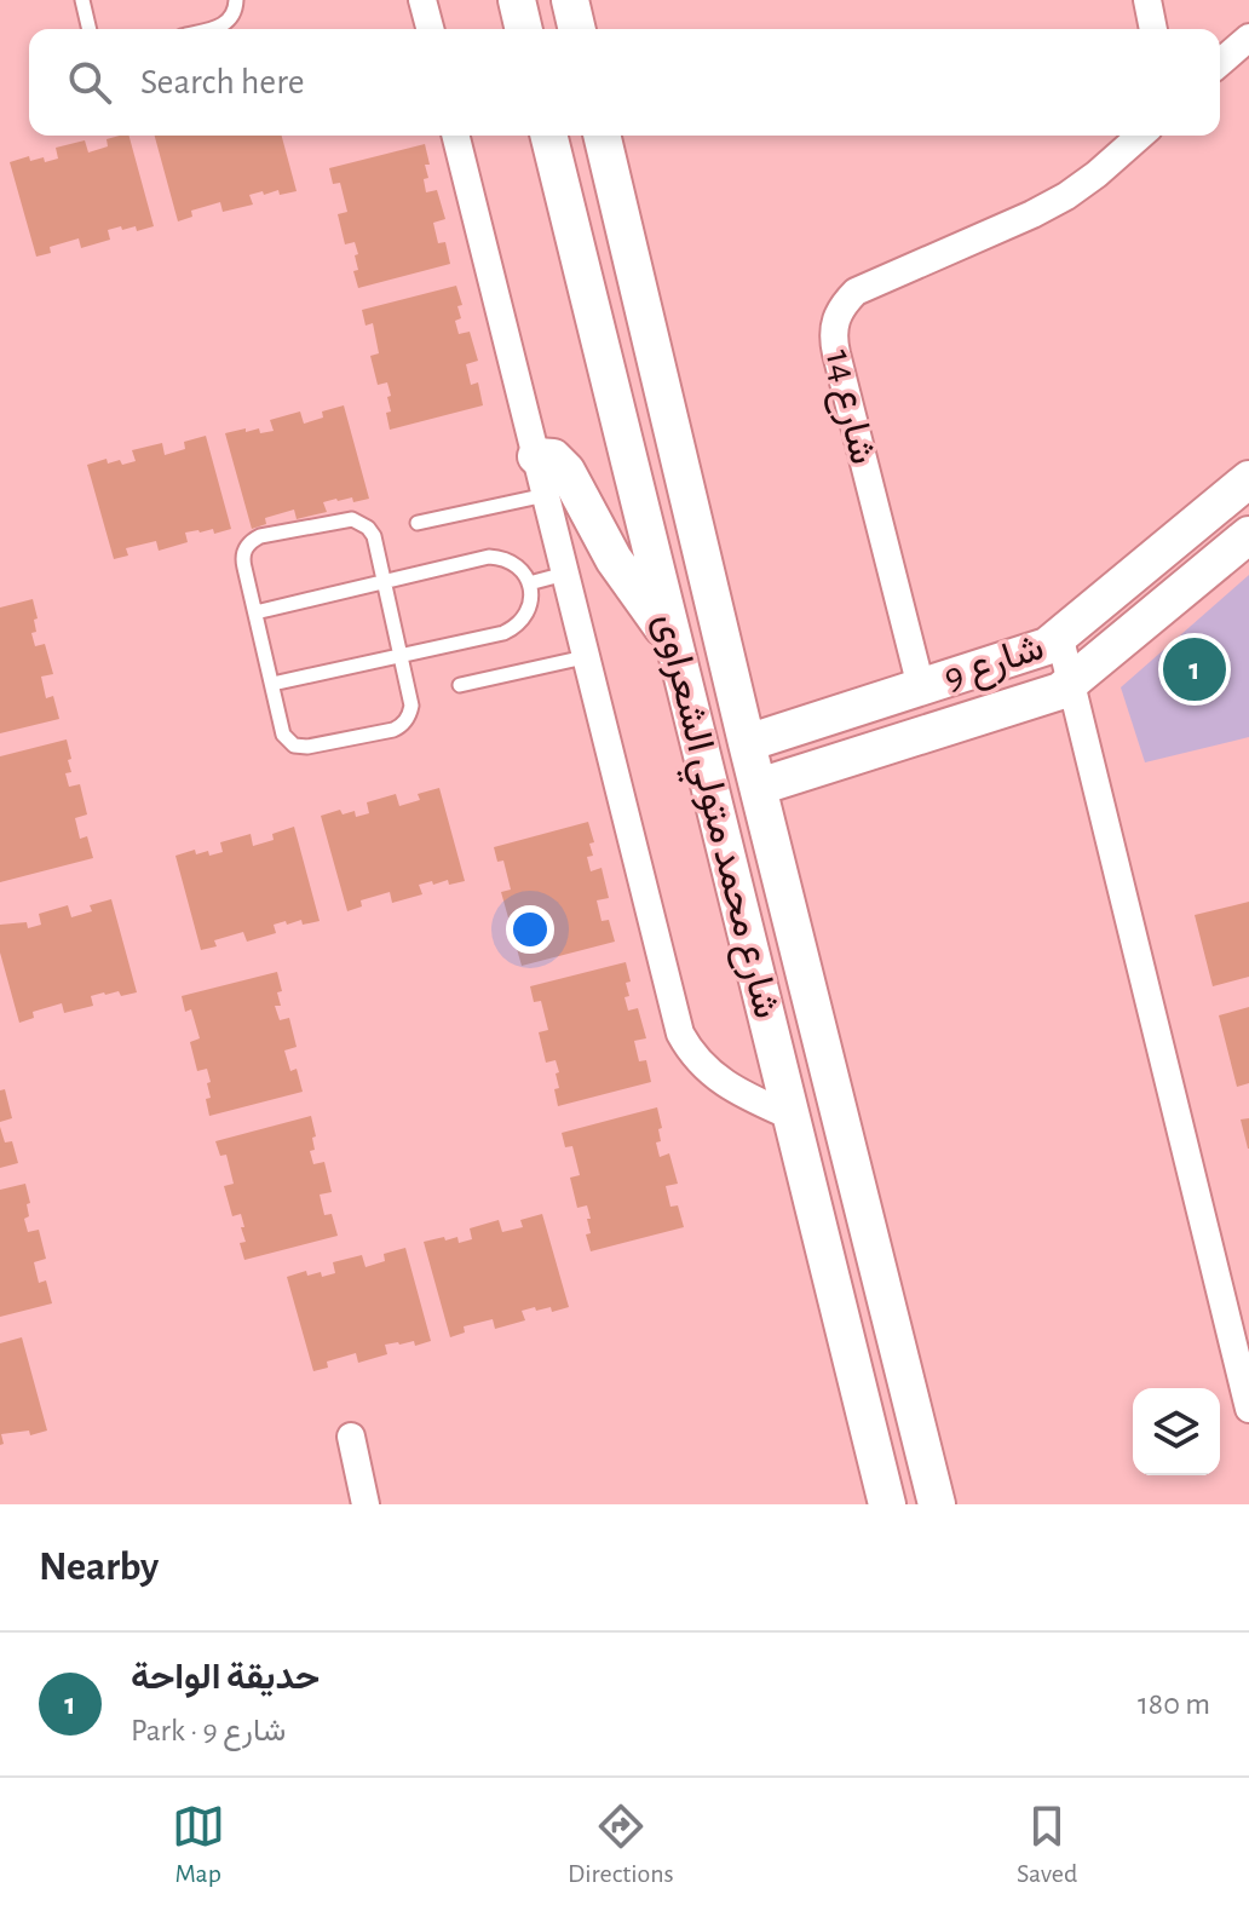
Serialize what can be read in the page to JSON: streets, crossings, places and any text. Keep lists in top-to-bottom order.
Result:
{
  "streets": {
    "street": ["شارع 14", "شارع 9", "شارع محمد متولي الشعراوى"]
  },
  "crossings": [
    ["شارع 14", "شارع 9"],
    ["شارع 9", "شارع محمد متولي الشعراوى"]
  ],
  "page": {
    "search": "Search here",
    "pins": "1",
    "heading": "Nearby",
    "list": [
      {
        "mark": "1",
        "name": "حديقة الواحة",
        "note": "Park · شارع 9",
        "value": "180 m"
      }
    ],
    "nav": ["Map", "Directions", "Saved"]
  }
}
